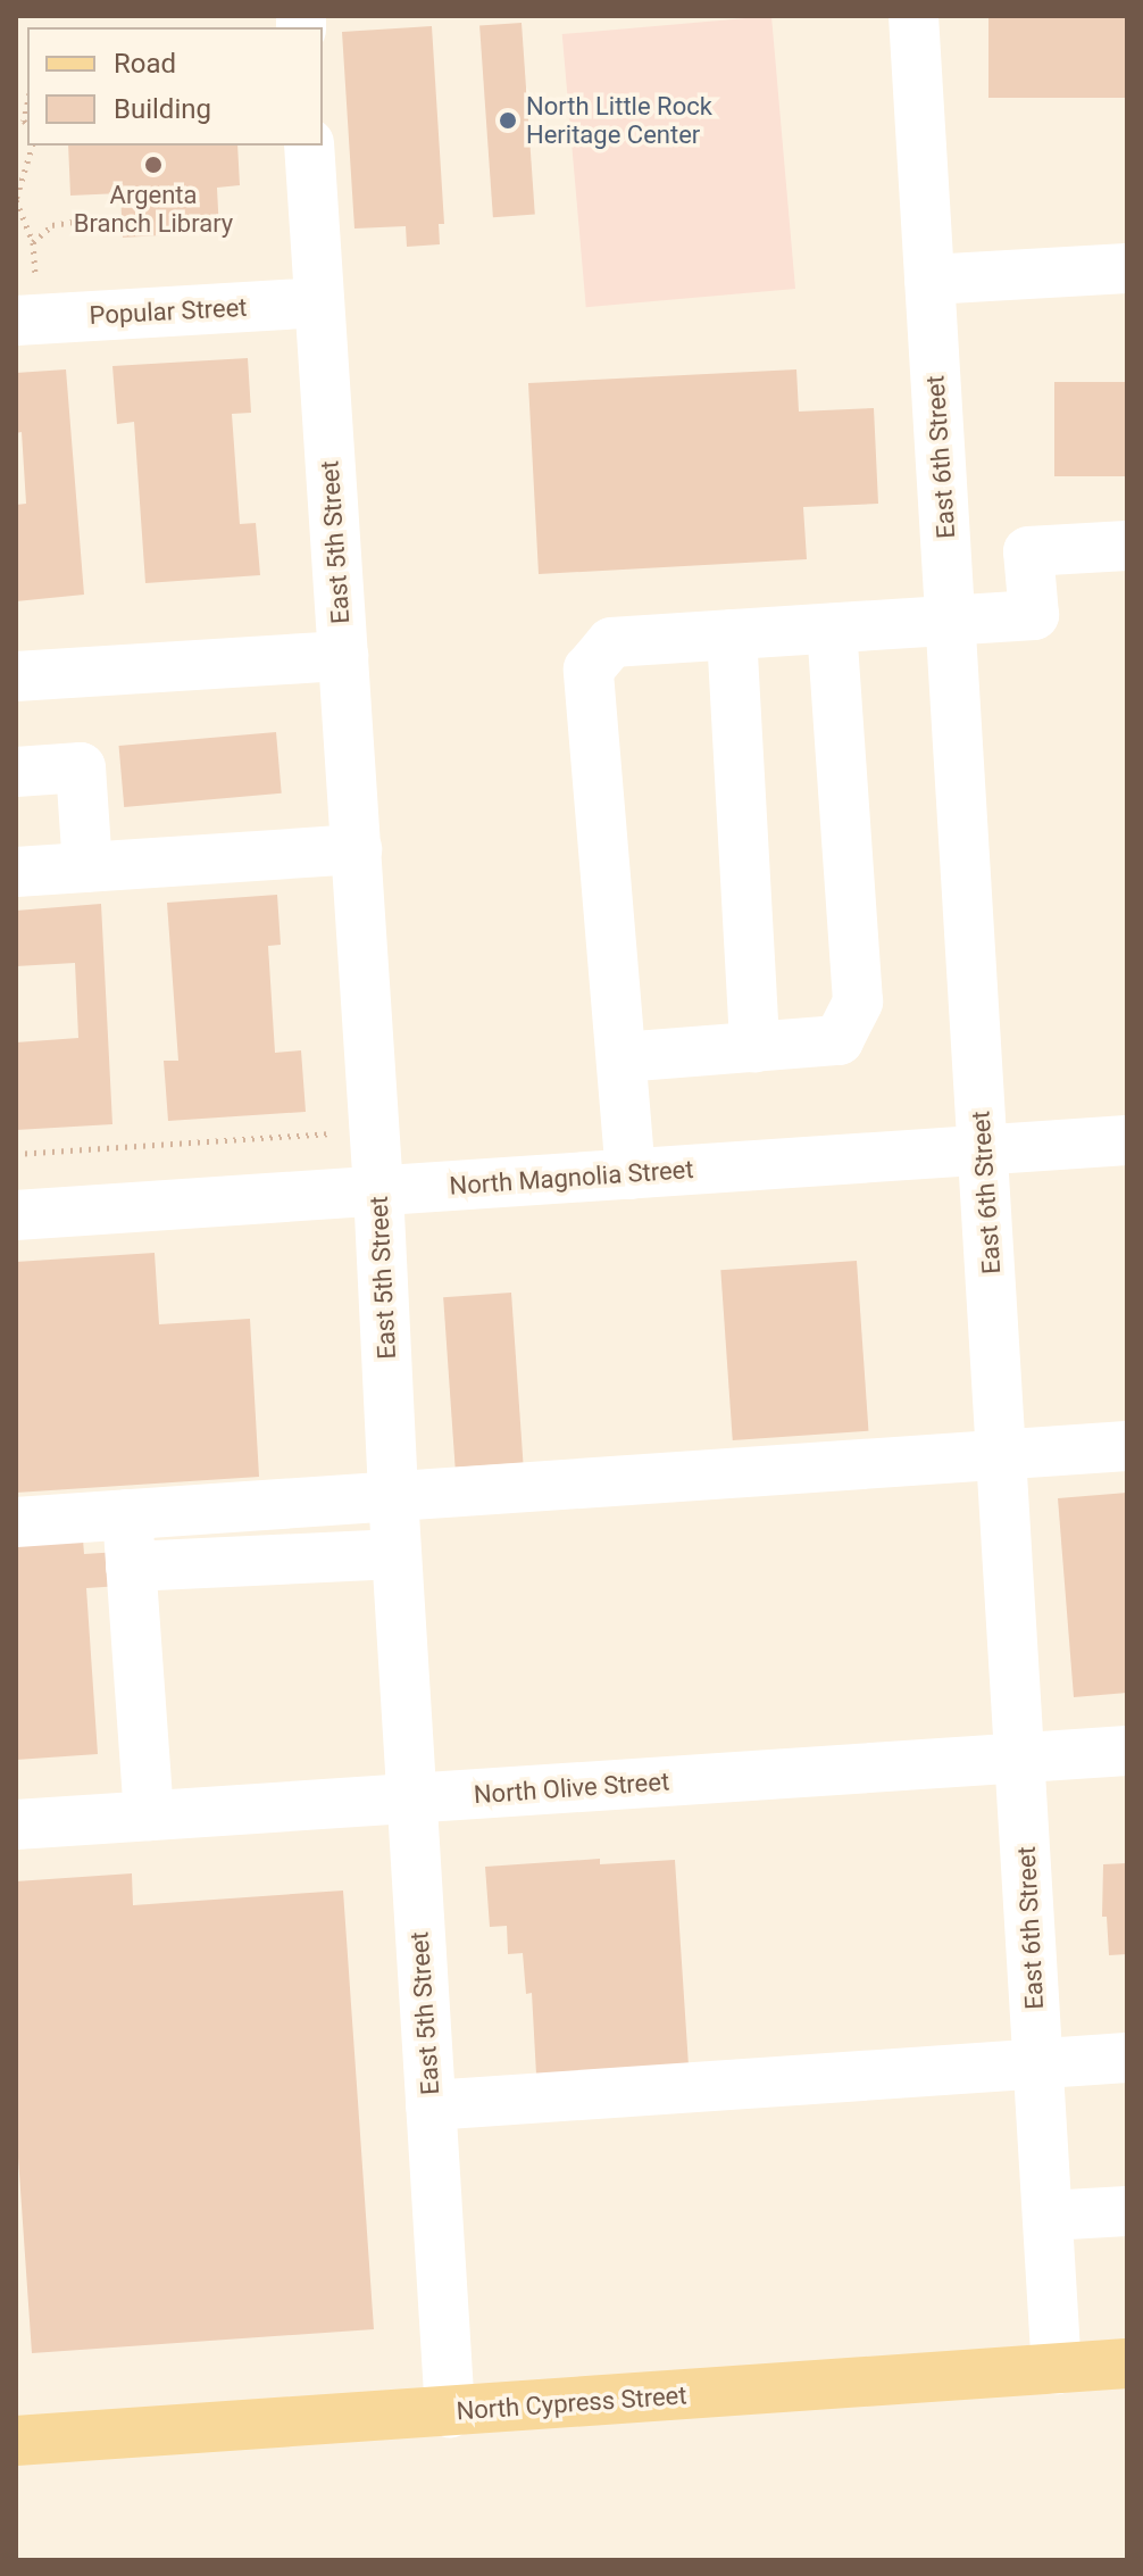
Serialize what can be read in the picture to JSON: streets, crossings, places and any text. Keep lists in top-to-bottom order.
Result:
{
  "streets": {
    "main road": ["North Cypress Street"],
    "street": [
      "Popular Street",
      "East 6th Street",
      "East 5th Street",
      "North Magnolia Street",
      "North Olive Street"
    ]
  },
  "crossings": [
    ["Popular Street", "East 5th Street"],
    ["East 6th Street", "North Magnolia Street"],
    ["East 6th Street", "North Olive Street"],
    ["East 6th Street", "North Cypress Street"],
    ["East 5th Street", "North Magnolia Street"],
    ["East 5th Street", "North Olive Street"],
    ["East 5th Street", "North Cypress Street"]
  ],
  "places": ["North Little Rock Heritage Center", "Argenta Branch Library"],
  "legend": ["Road", "Building"]
}
